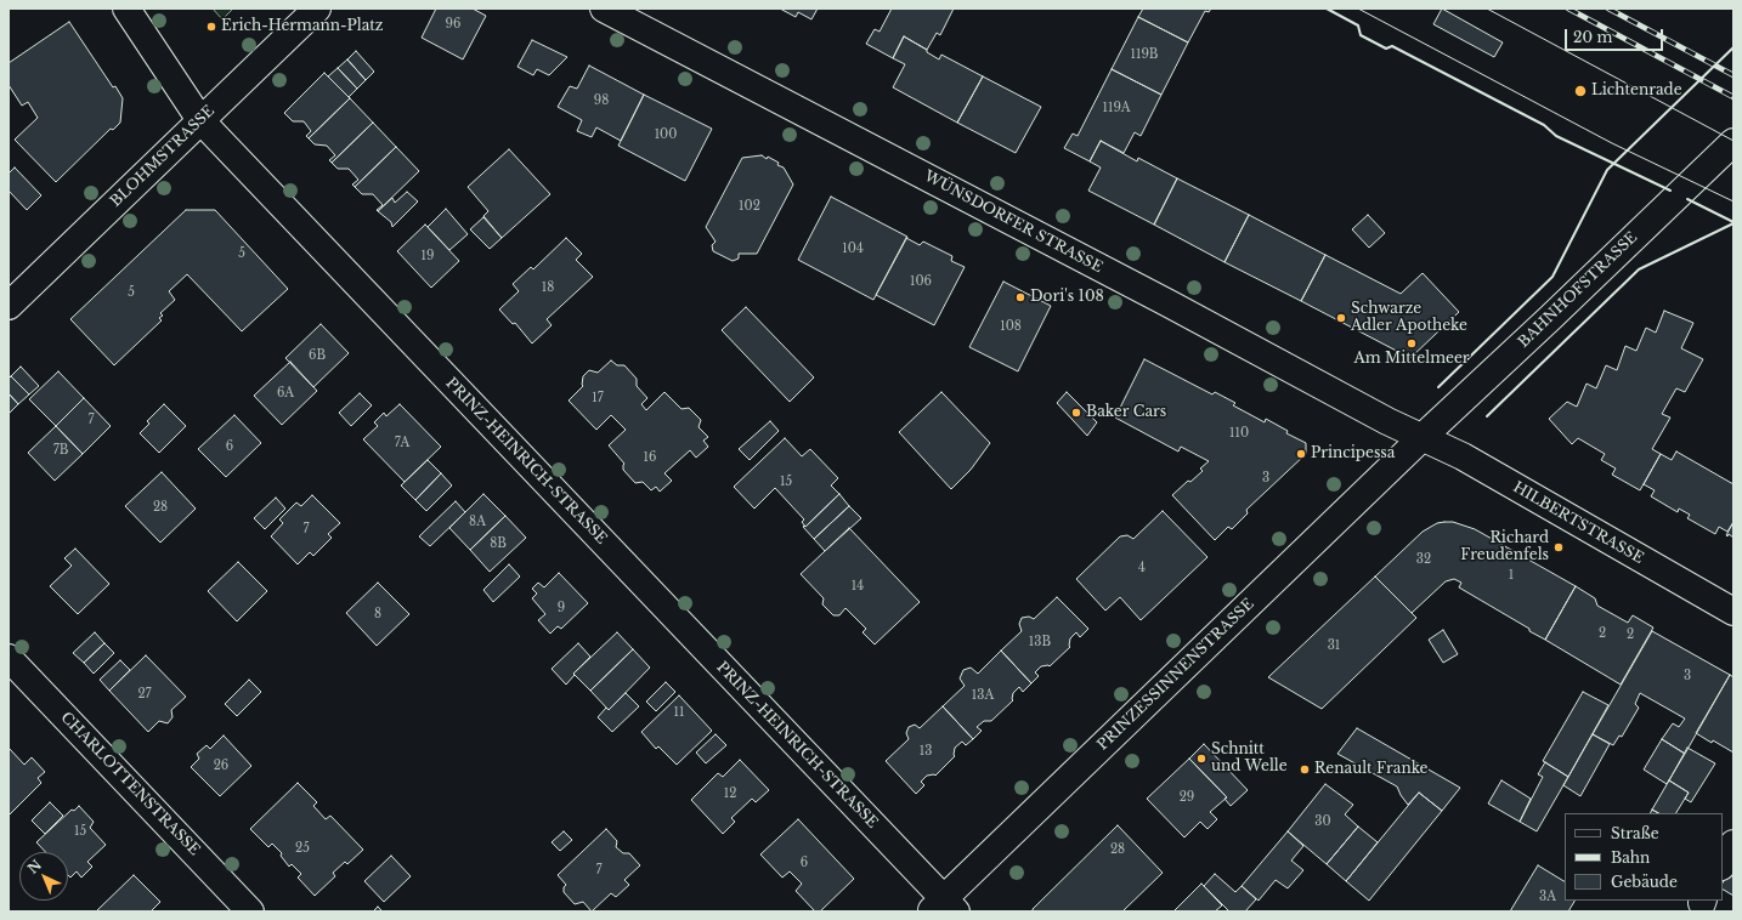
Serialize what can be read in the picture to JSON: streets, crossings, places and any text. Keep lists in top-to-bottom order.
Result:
{
  "streets": {
    "street": [
      "BLOHMSTRASSE",
      "WÜNSDORFER STRASSE",
      "BAHNHOFSTRASSE",
      "PRINZ-HEINRICH-STRASSE",
      "HILBERTSTRASSE",
      "PRINZESSINNENSTRASSE",
      "CHARLOTTENSTRASSE"
    ]
  },
  "crossings": [
    ["BLOHMSTRASSE", "PRINZ-HEINRICH-STRASSE"],
    ["WÜNSDORFER STRASSE", "BAHNHOFSTRASSE"],
    ["WÜNSDORFER STRASSE", "HILBERTSTRASSE"],
    ["WÜNSDORFER STRASSE", "PRINZESSINNENSTRASSE"],
    ["BAHNHOFSTRASSE", "HILBERTSTRASSE"],
    ["BAHNHOFSTRASSE", "PRINZESSINNENSTRASSE"],
    ["PRINZ-HEINRICH-STRASSE", "PRINZESSINNENSTRASSE"],
    ["HILBERTSTRASSE", "PRINZESSINNENSTRASSE"]
  ],
  "places": [
    "Erich-Hermann-Platz",
    "Lichtenrade",
    "Dori's 108",
    "Schwarze Adler Apotheke",
    "Am Mittelmeer",
    "Baker Cars",
    "Principessa",
    "Richard Freudenfels",
    "Schnitt und Welle",
    "Renault Franke"
  ],
  "house_numbers": [
    "96",
    "119B",
    "98",
    "119A",
    "100",
    "102",
    "104",
    "5",
    "19",
    "106",
    "18",
    "5",
    "108",
    "6B",
    "6A",
    "17",
    "7",
    "110",
    "7A",
    "6",
    "7B",
    "16",
    "3",
    "15",
    "28",
    "8A",
    "7",
    "8B",
    "32",
    "4",
    "1",
    "14",
    "9",
    "8",
    "2",
    "2",
    "13B",
    "31",
    "3",
    "27",
    "13A",
    "11",
    "13",
    "26",
    "12",
    "29",
    "30",
    "15",
    "25",
    "28",
    "6",
    "7",
    "3A"
  ],
  "legend": ["Straße", "Bahn", "Gebäude"],
  "scale_bar": "20 m",
  "north": "top left"
}
